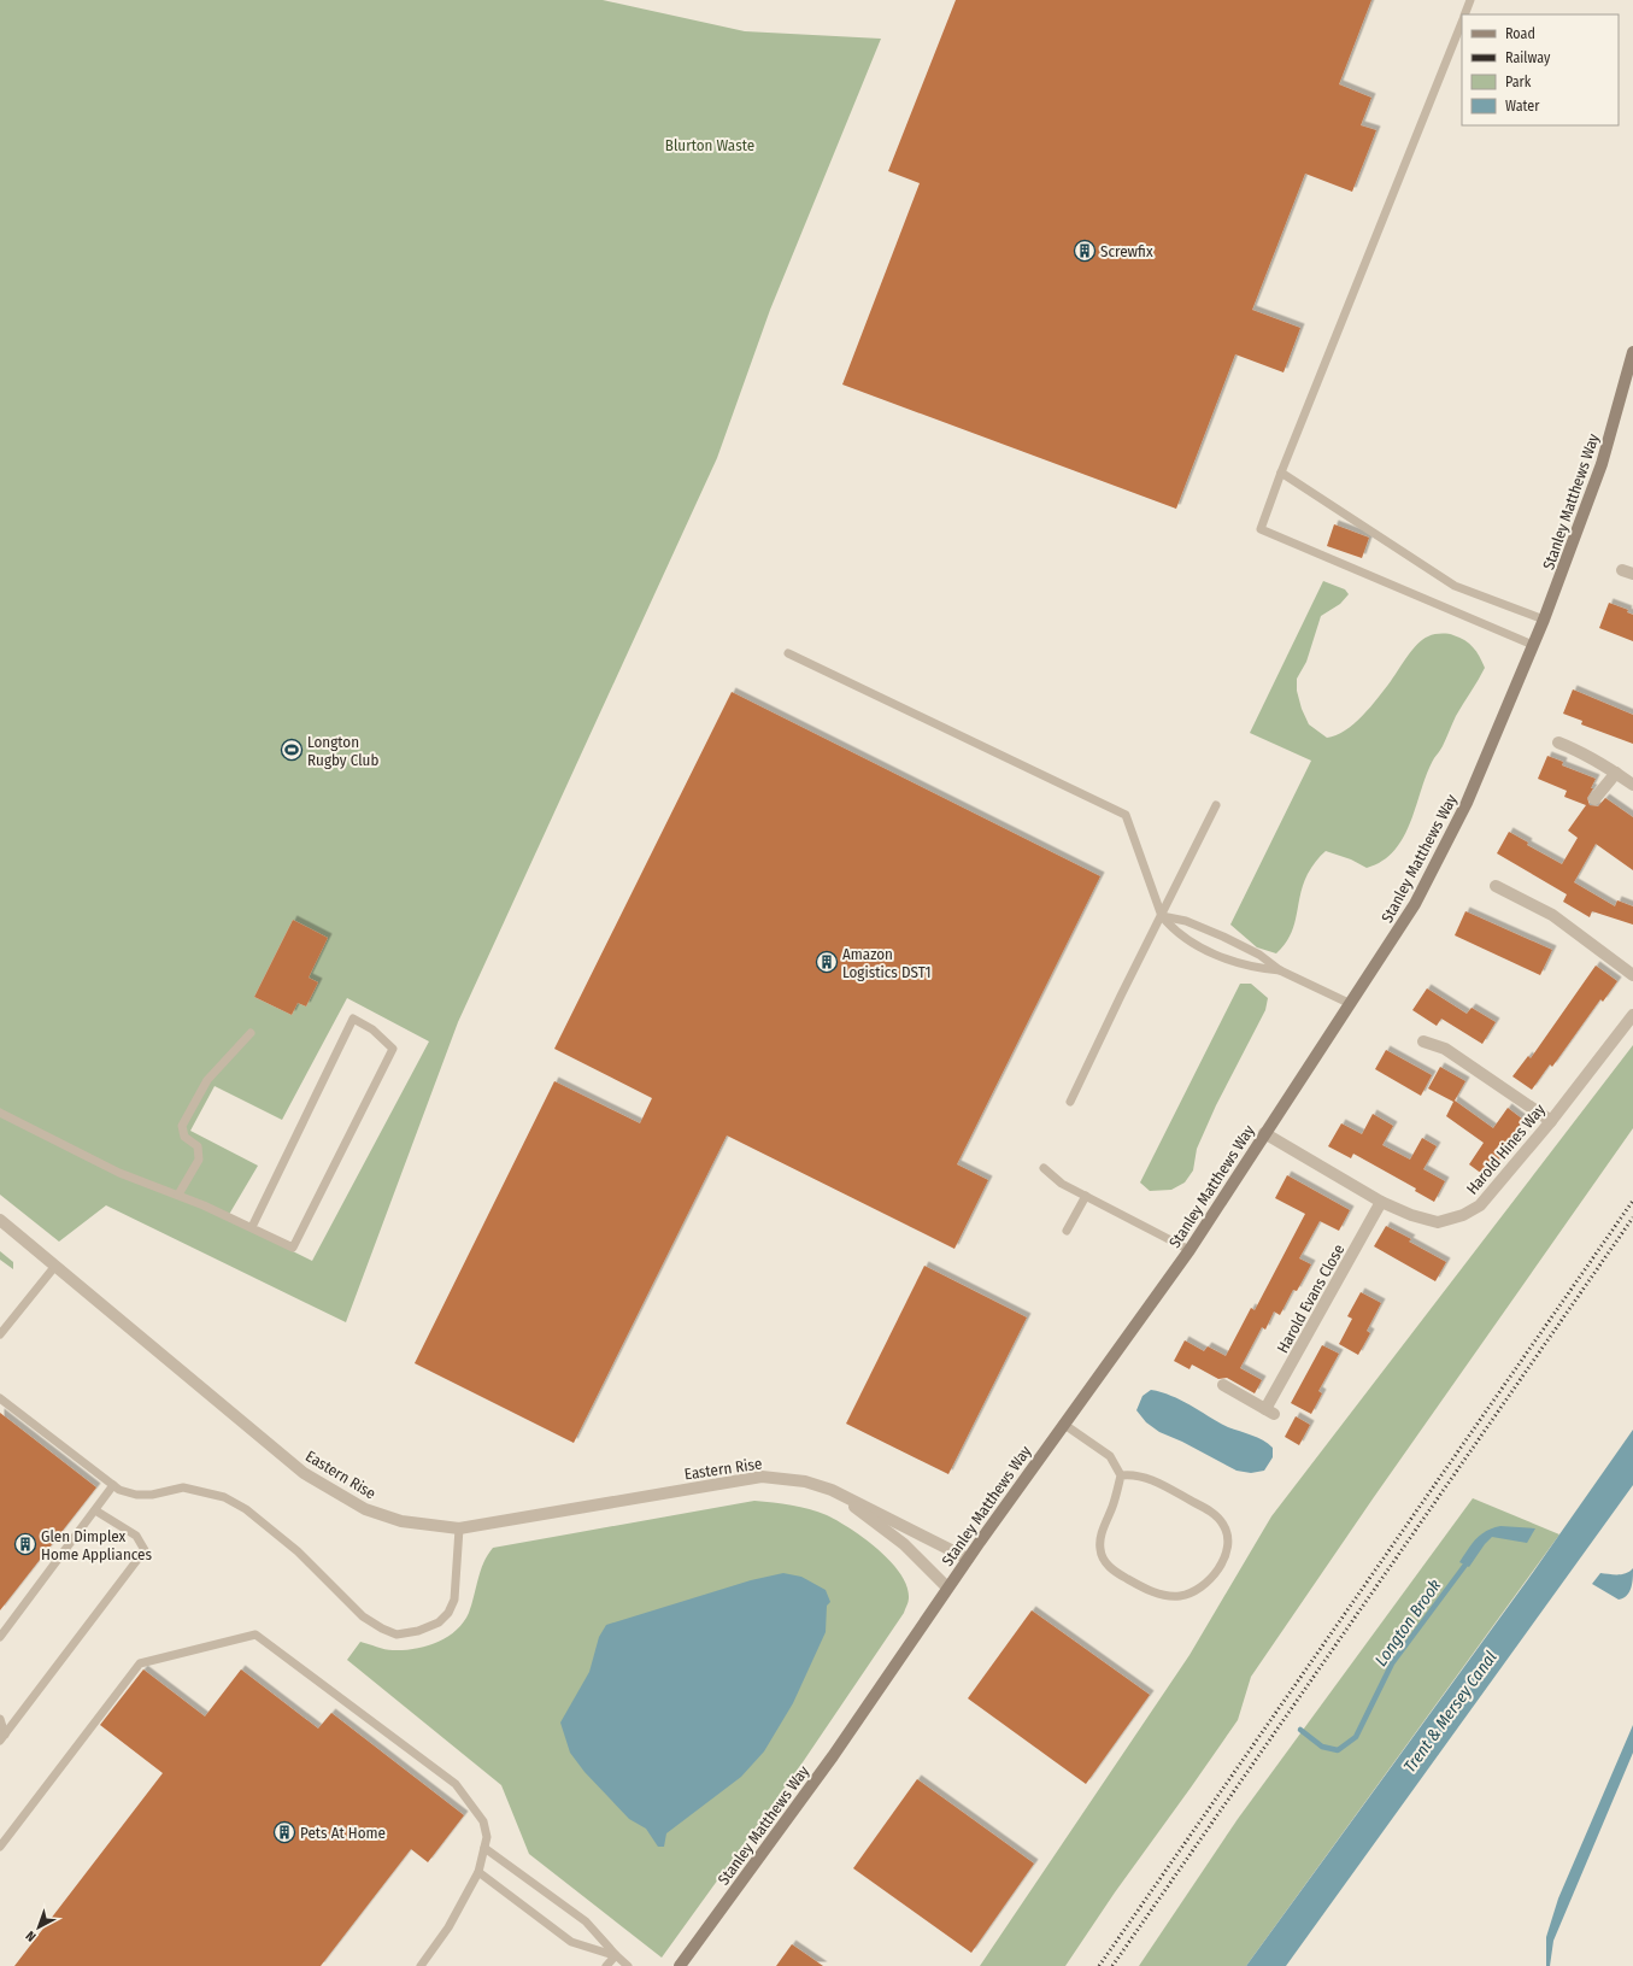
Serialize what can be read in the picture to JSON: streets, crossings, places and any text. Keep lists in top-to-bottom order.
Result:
{
  "streets": {
    "main road": ["Stanley Matthews Way"],
    "street": ["Harold Hines Way", "Harold Evans Close", "Eastern Rise"]
  },
  "crossings": [
    ["Stanley Matthews Way", "Harold Hines Way"],
    ["Stanley Matthews Way", "Eastern Rise"],
    ["Harold Hines Way", "Harold Evans Close"]
  ],
  "water": ["Longton Brook", "Trent & Mersey Canal"],
  "parks": ["Blurton Waste"],
  "places": {
    "building": [
      "Screwfix",
      "Amazon Logistics DST1",
      "Glen Dimplex Home Appliances",
      "Pets At Home"
    ],
    "sports": ["Longton Rugby Club"]
  },
  "legend": [
    "Road",
    "Railway",
    "Park",
    "Water"
  ],
  "north": "bottom left"
}
